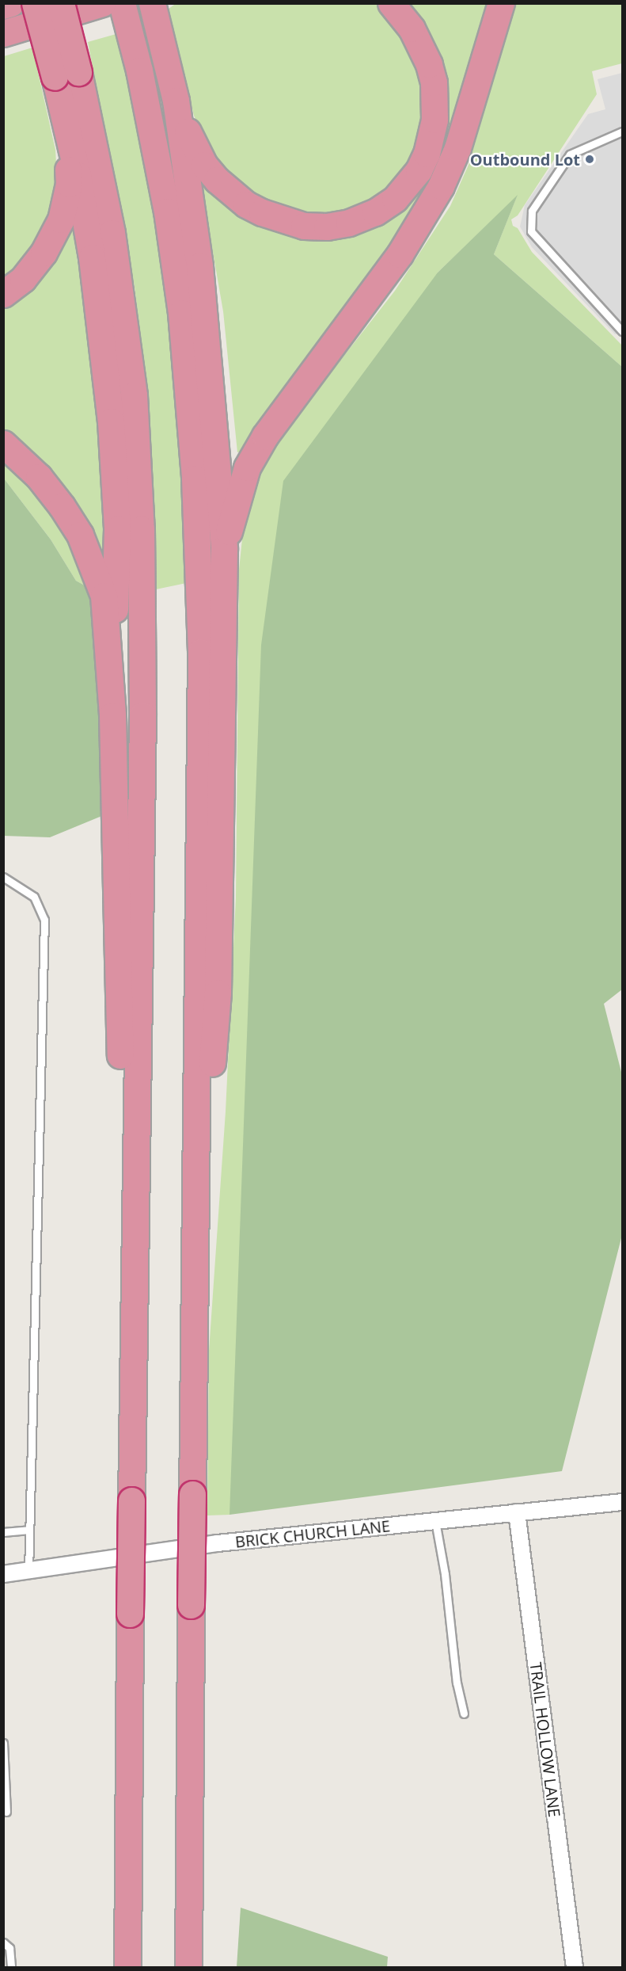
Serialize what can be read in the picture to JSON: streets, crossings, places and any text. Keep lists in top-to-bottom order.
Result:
{
  "streets": {
    "street": ["BRICK CHURCH LANE", "TRAIL HOLLOW LANE"]
  },
  "crossings": [
    ["BRICK CHURCH LANE", "TRAIL HOLLOW LANE"]
  ],
  "places": ["Outbound Lot"]
}
